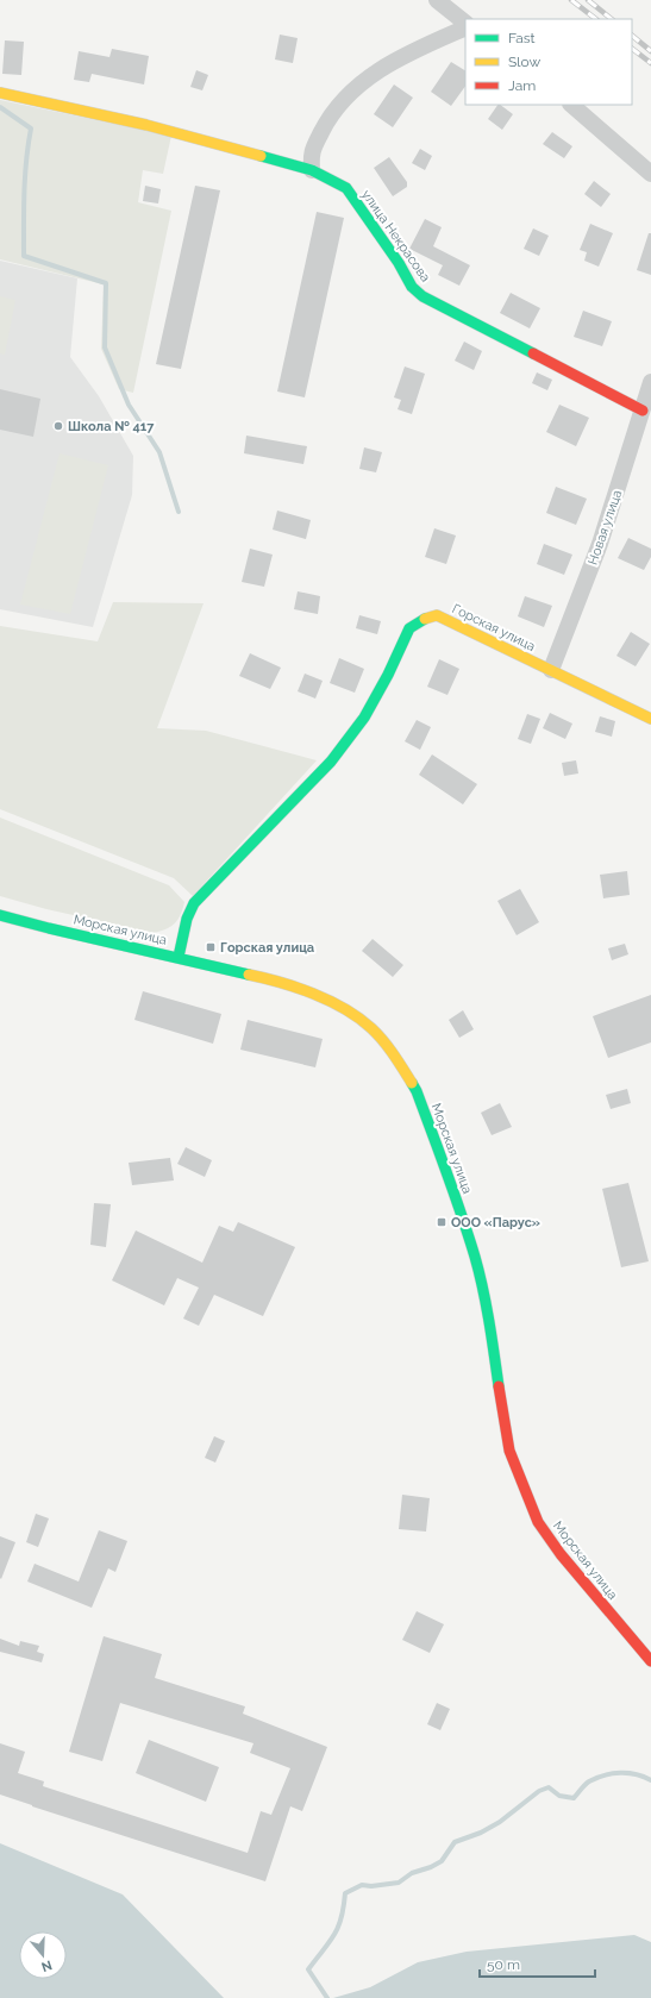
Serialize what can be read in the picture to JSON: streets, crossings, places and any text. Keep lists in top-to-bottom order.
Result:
{
  "streets": {
    "street": [
      "улица Некрасова",
      "Новая улица",
      "Горская улица",
      "Морская улица"
    ]
  },
  "crossings": [
    ["улица Некрасова", "Новая улица"],
    ["Новая улица", "Горская улица"],
    ["Горская улица", "Морская улица"]
  ],
  "places": {
    "other": ["Школа № 417"],
    "transit": ["Горская улица", "ООО «Парус»"]
  },
  "legend": ["Fast", "Slow", "Jam"],
  "scale_bar": "50 m",
  "north": "bottom"
}
